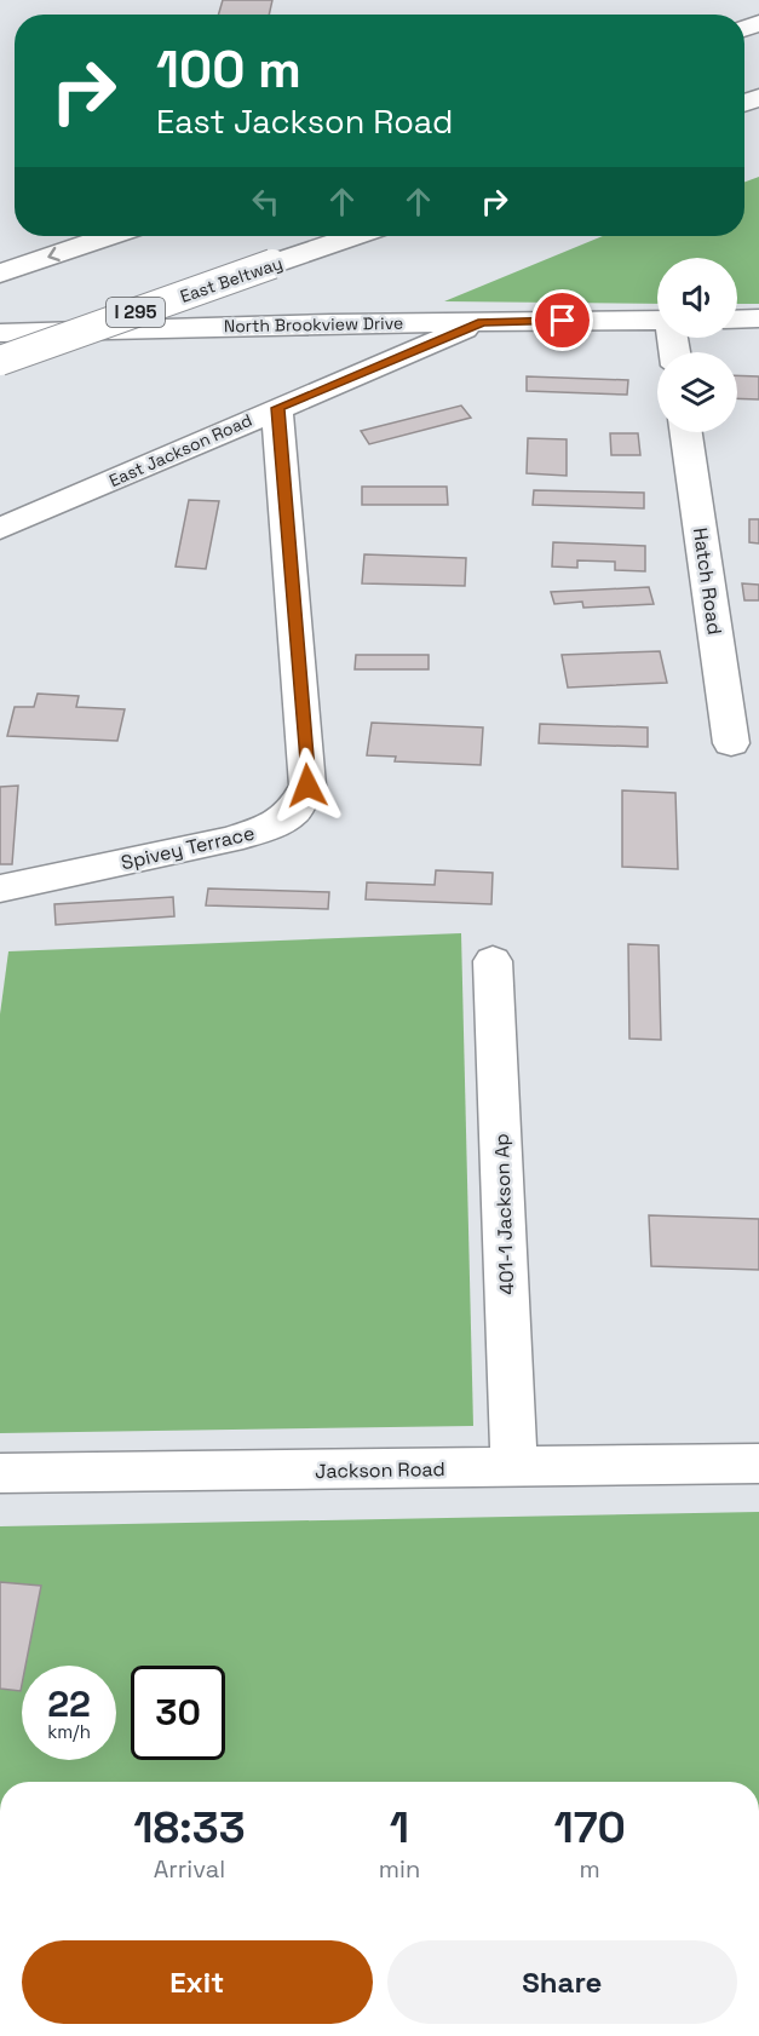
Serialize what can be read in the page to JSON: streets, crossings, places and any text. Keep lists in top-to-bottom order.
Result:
{
  "streets": {
    "main road": [
      "East Beltway",
      "I 295",
      "North Brookview Drive",
      "East Jackson Road",
      "Hatch Road",
      "Spivey Terrace",
      "401-1 Jackson Ap",
      "Jackson Road"
    ]
  },
  "crossings": [
    ["North Brookview Drive", "East Jackson Road"],
    ["East Jackson Road", "Spivey Terrace"],
    ["401-1 Jackson Ap", "Jackson Road"]
  ],
  "page": {
    "turn": ["100 m", "East Jackson Road"],
    "speed": "22 km/h",
    "limit": "30",
    "eta": [
      "18:33",
      "Arrival",
      "1",
      "min",
      "170",
      "m"
    ],
    "buttons": ["Exit", "Share"]
  }
}
